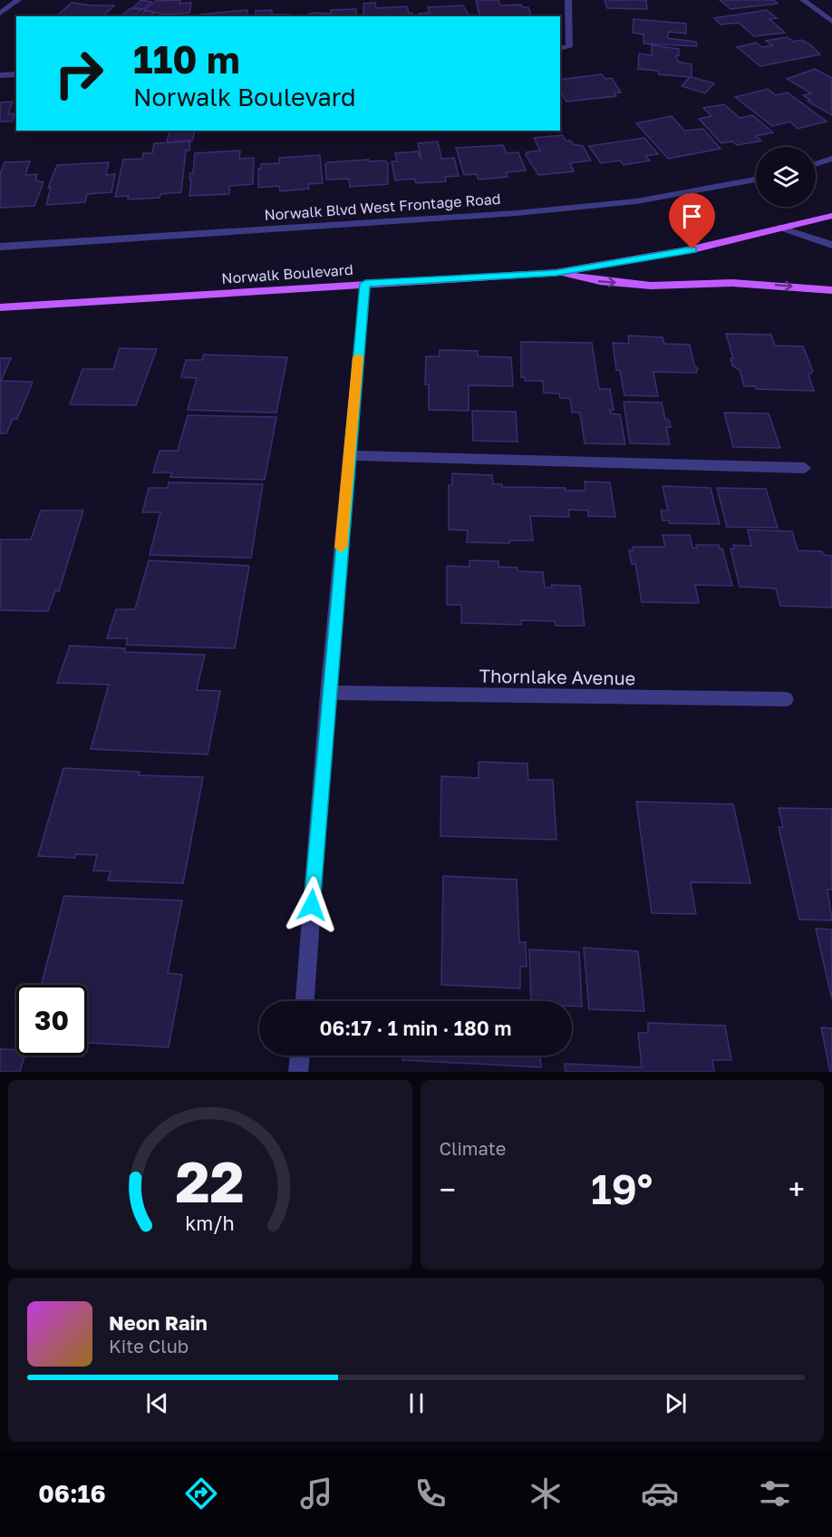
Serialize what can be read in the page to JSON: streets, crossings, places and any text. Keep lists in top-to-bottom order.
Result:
{
  "streets": {
    "main road": ["Norwalk Boulevard"],
    "street": ["Norwalk Blvd West Frontage Road", "Thornlake Avenue"]
  },
  "page": {
    "turn": ["110 m", "Norwalk Boulevard"],
    "limit": "30",
    "trip": "06:17 · 1 min · 180 m",
    "tile": "Climate",
    "heat": ["−", "19°", "+"],
    "song": ["Neon Rain", "Kite Club"],
    "tabs": "06:16",
    "gauge": ["22", "km/h"]
  }
}
